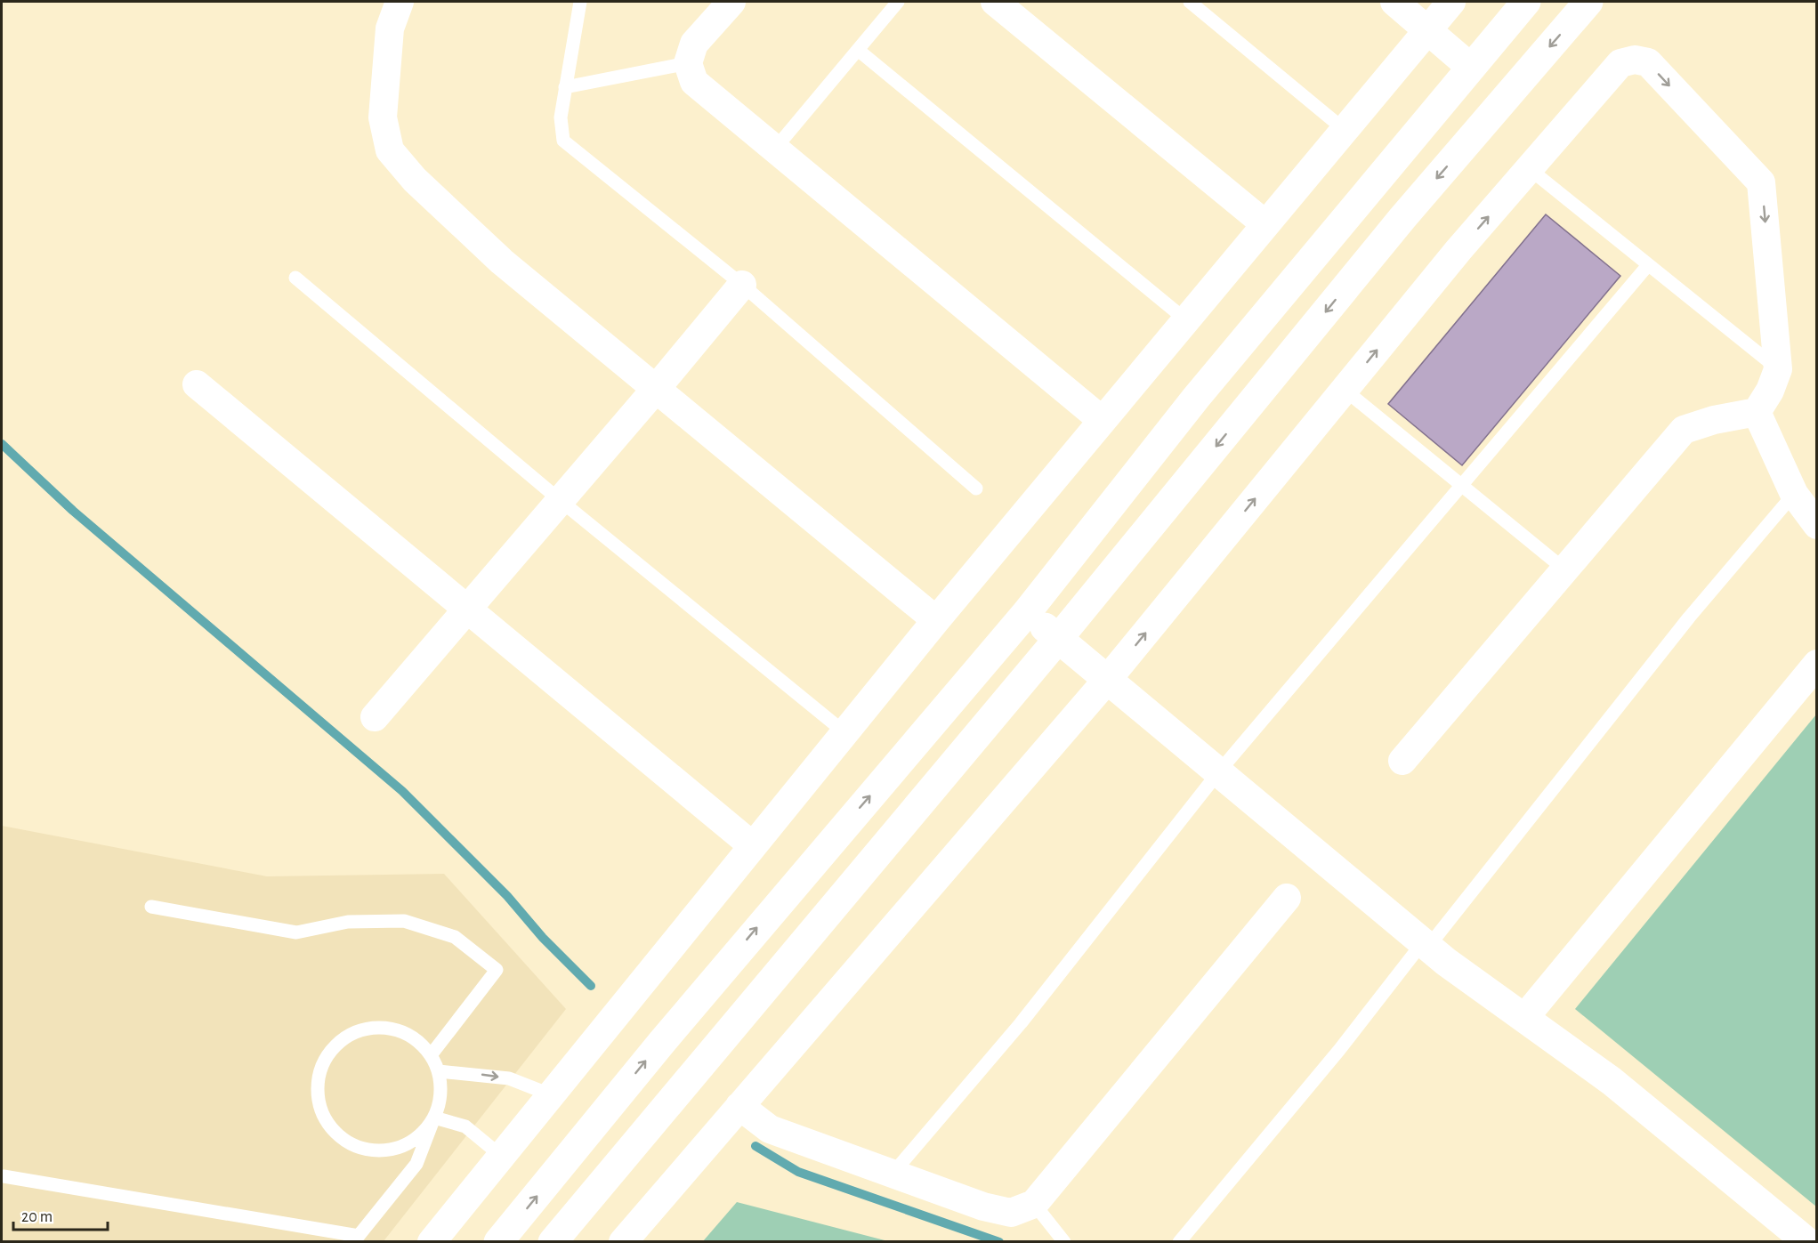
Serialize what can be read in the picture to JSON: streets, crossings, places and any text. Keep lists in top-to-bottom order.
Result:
{
  "scale_bar": "20 m"
}
